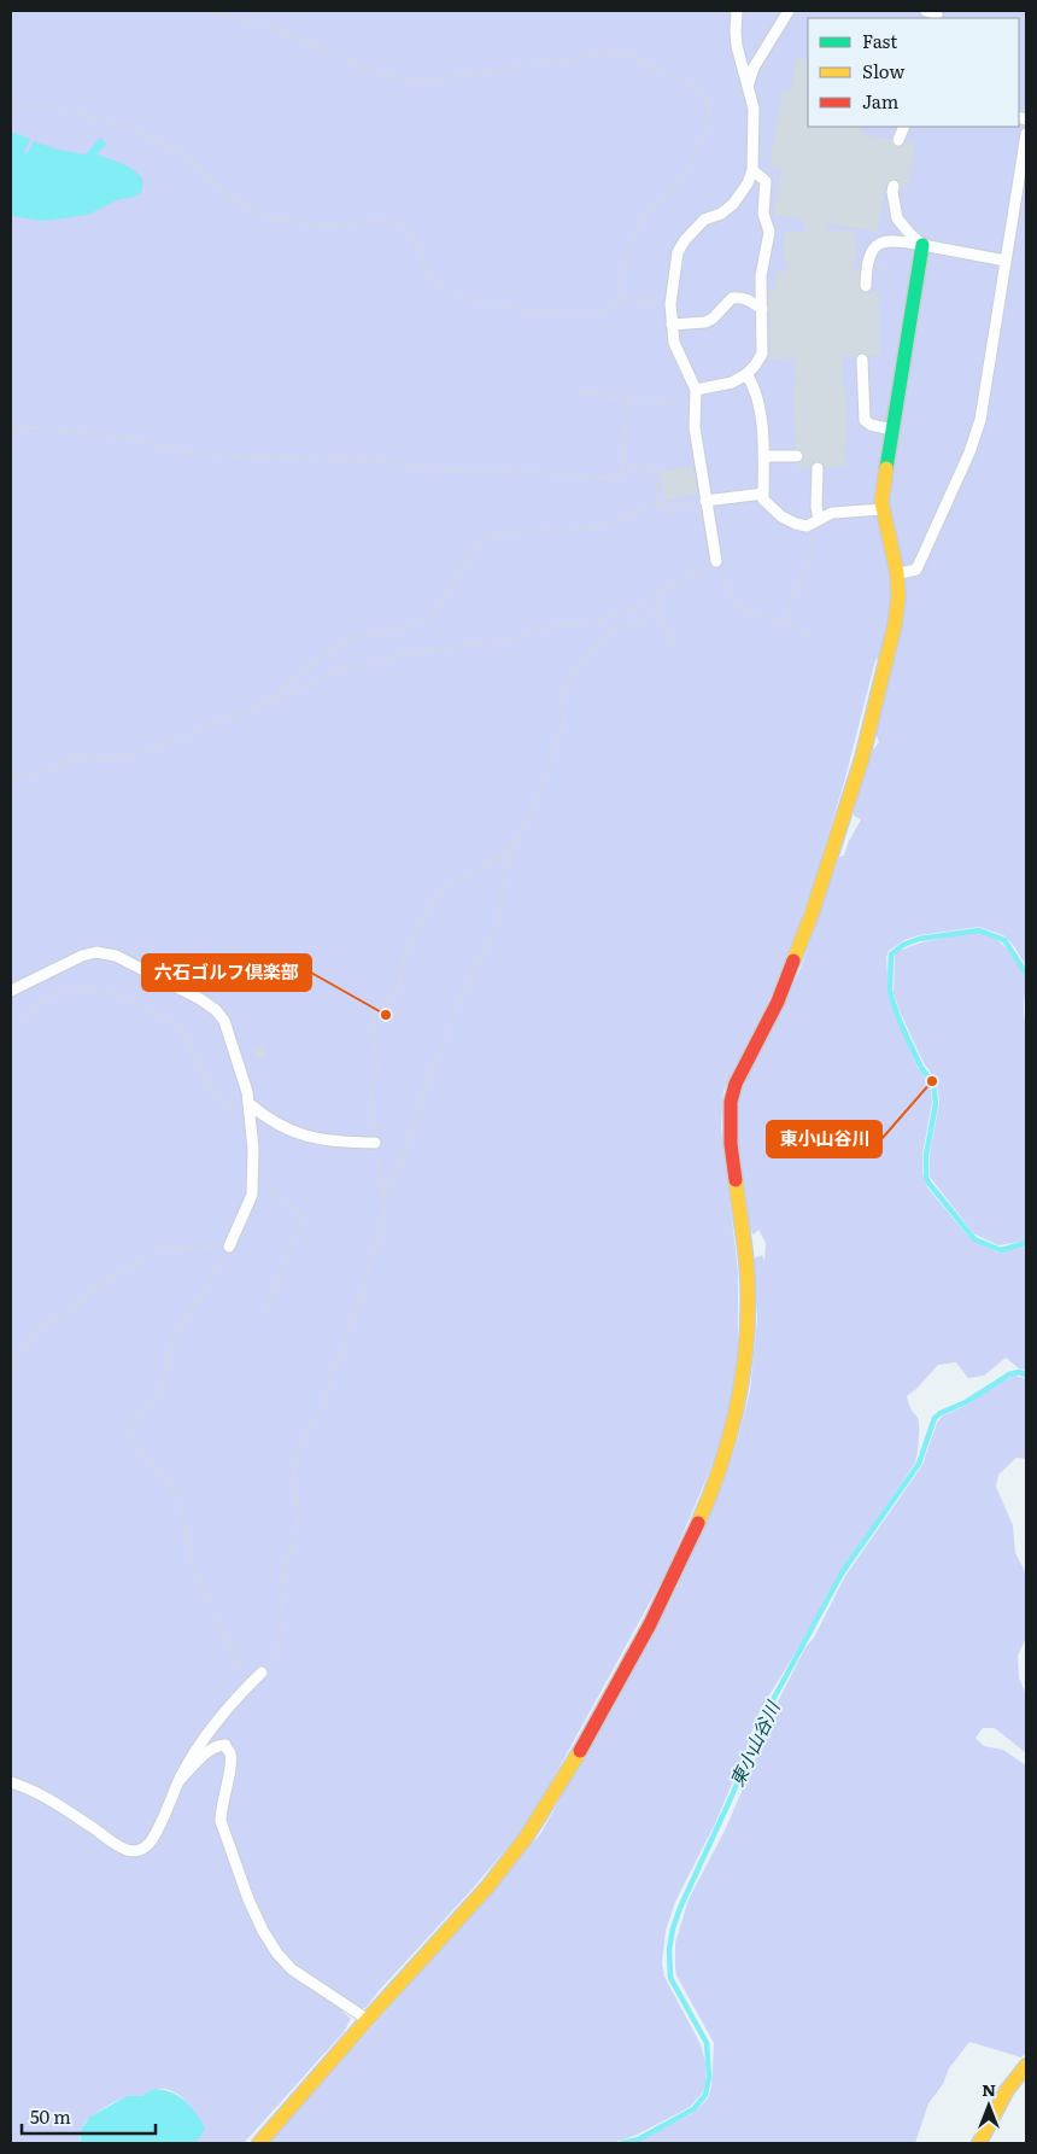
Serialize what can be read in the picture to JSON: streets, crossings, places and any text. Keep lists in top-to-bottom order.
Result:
{
  "water": ["東小山谷川"],
  "places": ["六石ゴルフ倶楽部", "東小山谷川"],
  "legend": ["Fast", "Slow", "Jam"],
  "scale_bar": "50 m",
  "north": "top"
}
